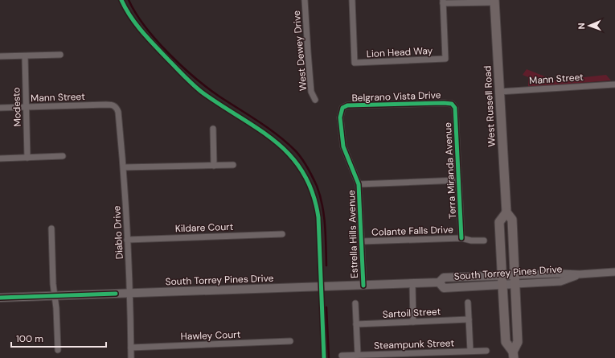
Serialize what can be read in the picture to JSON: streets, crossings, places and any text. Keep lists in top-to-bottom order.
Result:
{
  "streets": {
    "main road": ["West Russell Road", "South Torrey Pines Drive"],
    "street": [
      "West Dewey Drive",
      "Lion Head Way",
      "Mann Street",
      "Belgrano Vista Drive",
      "Modesto",
      "Terra Miranda Avenue",
      "Kildare Court",
      "Colante Falls Drive",
      "Diablo Drive",
      "Estrella Hills Avenue",
      "Sartoil Street",
      "Hawley Court",
      "Steampunk Street"
    ]
  },
  "crossings": [
    ["Mann Street", "West Russell Road"],
    ["Mann Street", "Modesto"],
    ["Mann Street", "Diablo Drive"],
    ["Belgrano Vista Drive", "Terra Miranda Avenue"],
    ["Belgrano Vista Drive", "Estrella Hills Avenue"],
    ["West Russell Road", "South Torrey Pines Drive"],
    ["Terra Miranda Avenue", "Colante Falls Drive"],
    ["Kildare Court", "Diablo Drive"],
    ["Colante Falls Drive", "Estrella Hills Avenue"],
    ["Diablo Drive", "South Torrey Pines Drive"],
    ["Diablo Drive", "Hawley Court"],
    ["Estrella Hills Avenue", "South Torrey Pines Drive"]
  ],
  "scale_bar": "100 m",
  "north": "left"
}
